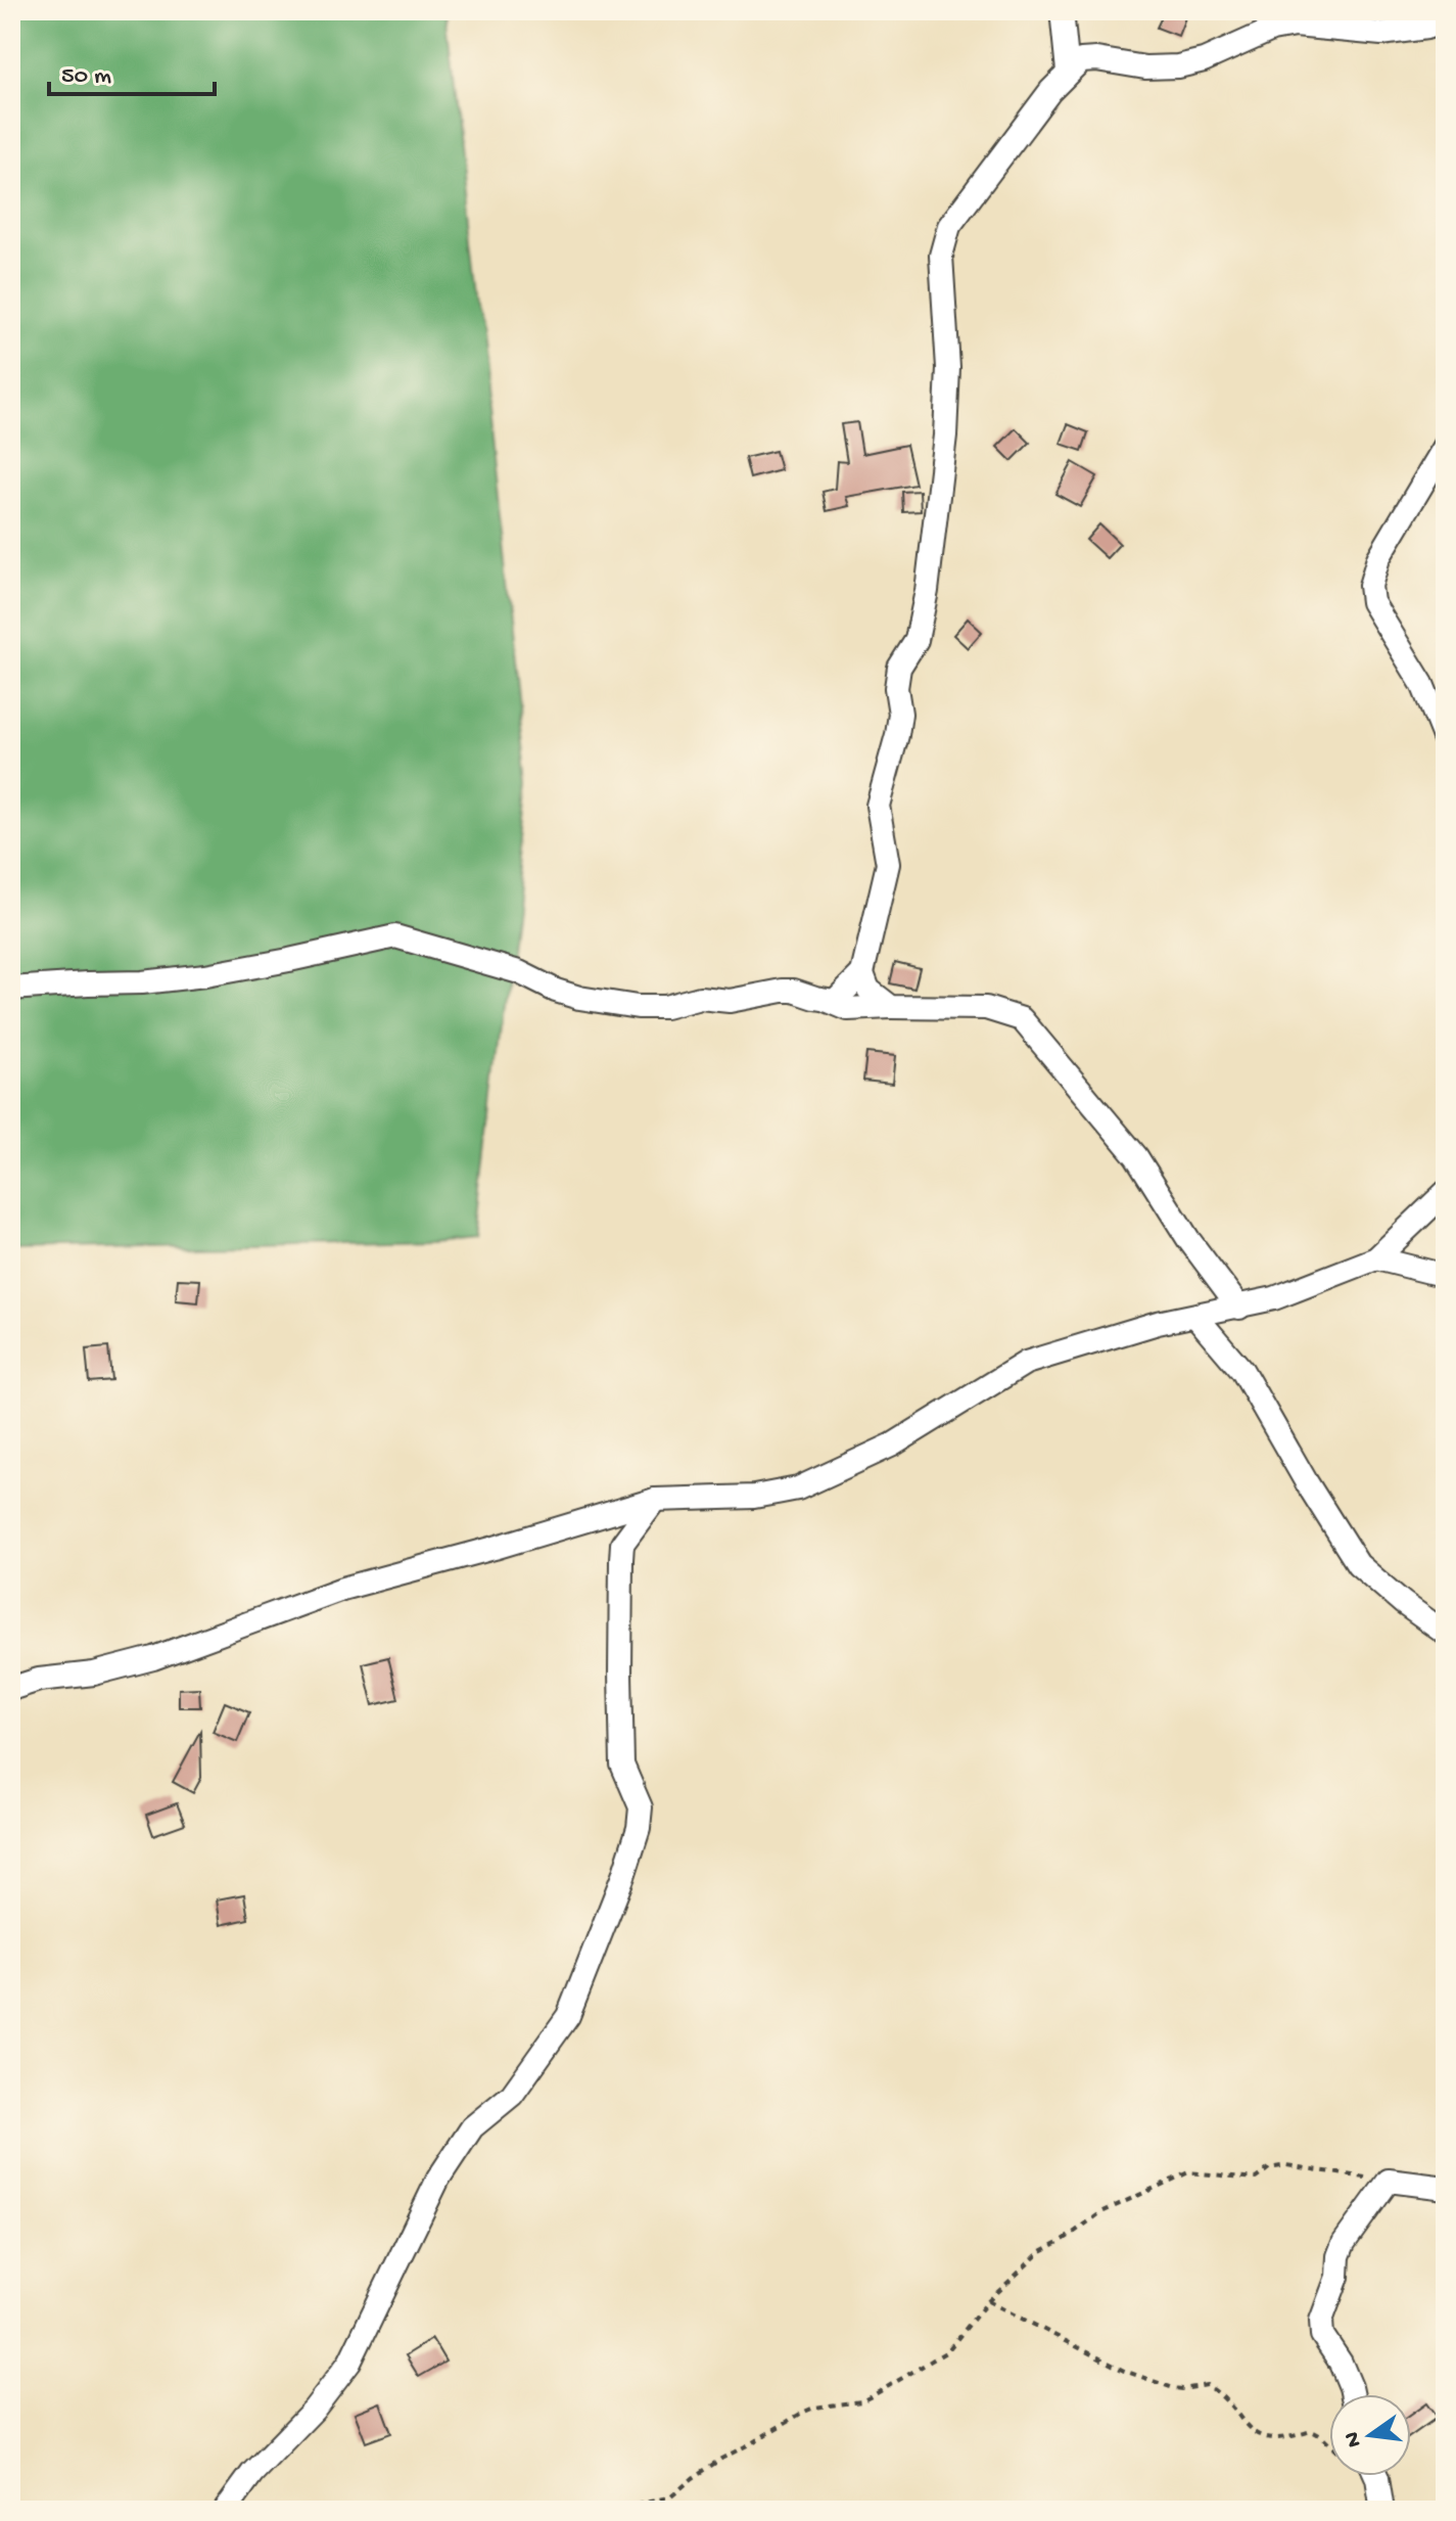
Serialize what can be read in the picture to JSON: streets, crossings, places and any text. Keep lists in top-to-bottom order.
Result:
{
  "scale_bar": "50 m",
  "north": "left"
}
